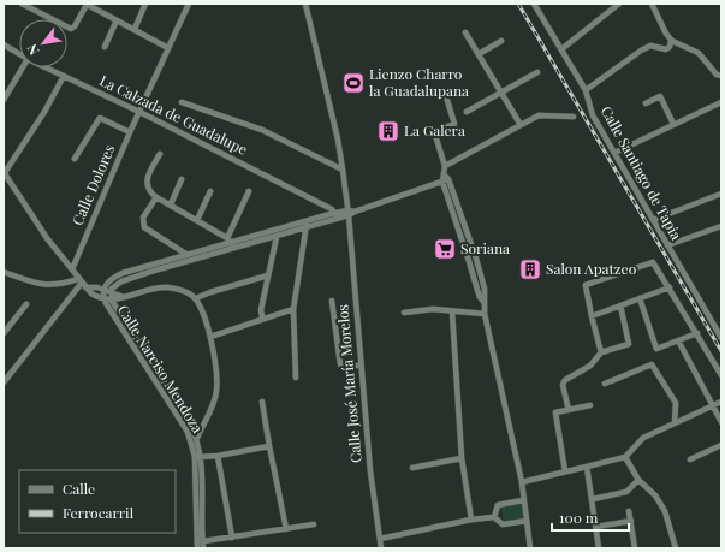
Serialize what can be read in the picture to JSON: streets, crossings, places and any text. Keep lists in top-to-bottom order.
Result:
{
  "streets": {
    "street": [
      "La Calzada de Guadalupe",
      "Calle Santiago de Tapia",
      "Calle Dolores",
      "Calle Narciso Mendoza",
      "Calle José María Morelos"
    ]
  },
  "crossings": [
    ["La Calzada de Guadalupe", "Calle Dolores"],
    ["La Calzada de Guadalupe", "Calle Narciso Mendoza"],
    ["Calle Narciso Mendoza", "Calle José María Morelos"]
  ],
  "places": {
    "sports": ["Lienzo Charro la Guadalupana"],
    "building": ["La Galera", "Salon Apatzeo"],
    "supermarket": ["Soriana"]
  },
  "legend": ["Calle", "Ferrocarril"],
  "scale_bar": "100 m",
  "north": "bottom left"
}
